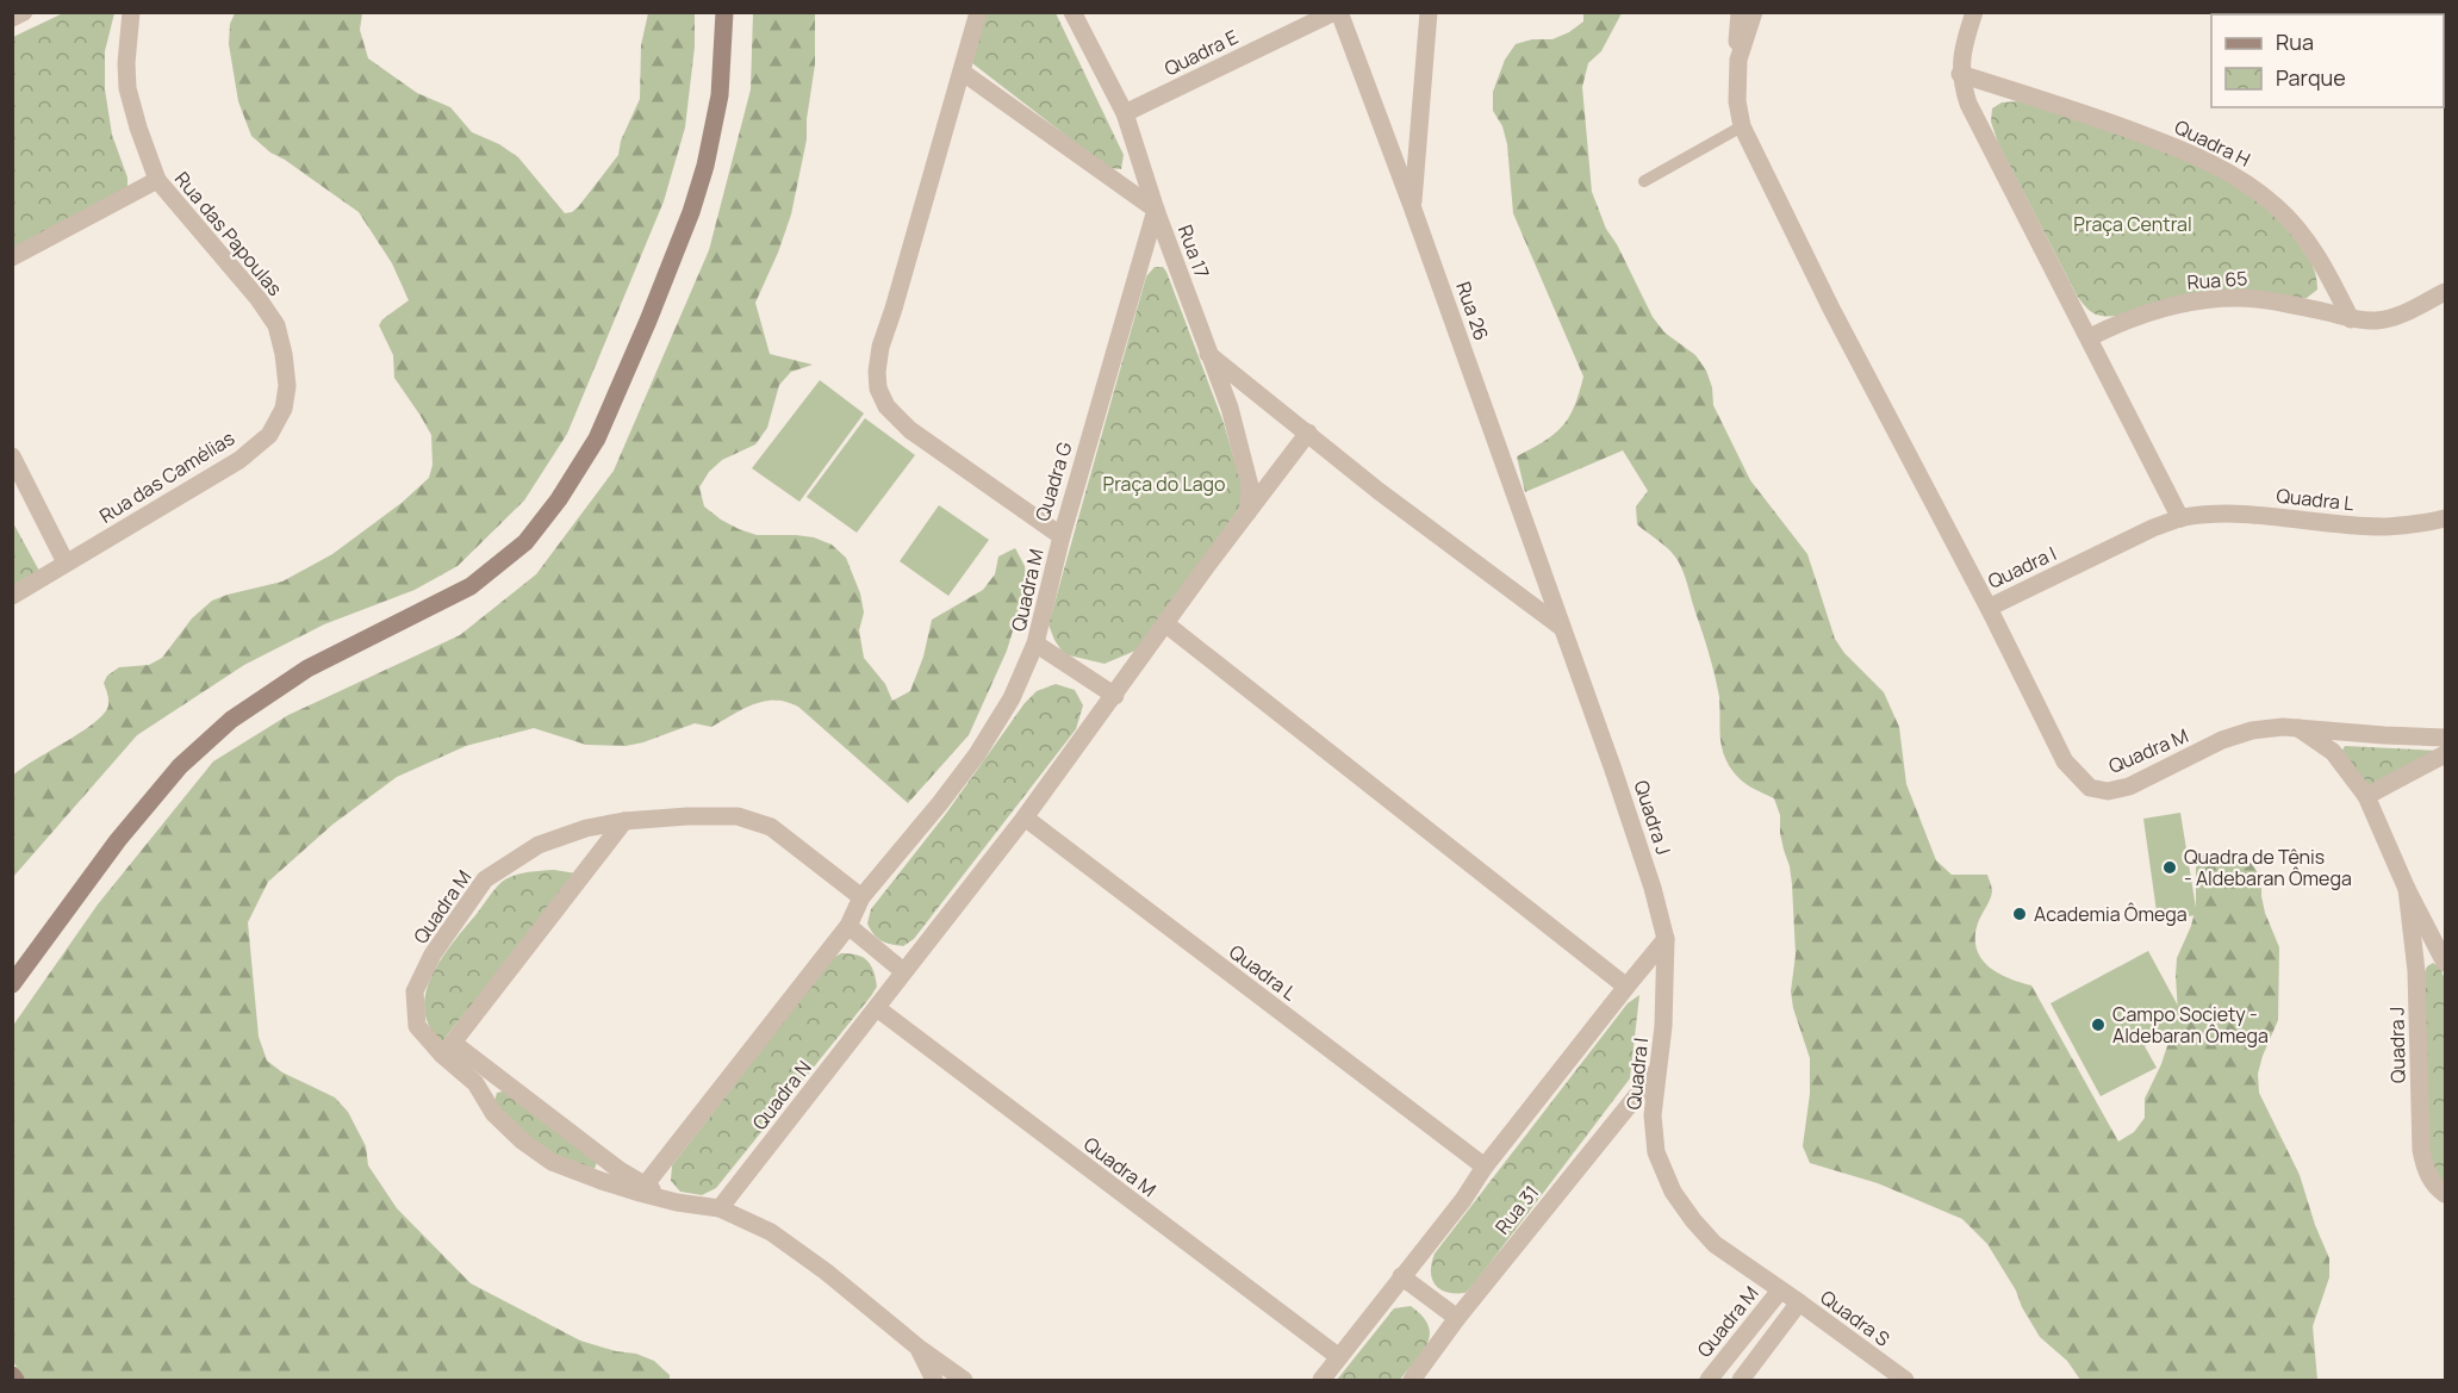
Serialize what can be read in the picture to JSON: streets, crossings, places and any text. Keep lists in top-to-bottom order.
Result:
{
  "streets": {
    "street": [
      "Quadra E",
      "Quadra H",
      "Rua das Papoulas",
      "Rua 17",
      "Rua 65",
      "Rua 26",
      "Rua das Camélias",
      "Quadra G",
      "Quadra L",
      "Quadra I",
      "Quadra M",
      "Quadra J",
      "Quadra N",
      "Rua 31",
      "Quadra S"
    ]
  },
  "crossings": [
    ["Quadra E", "Rua 17"],
    ["Quadra E", "Rua 26"],
    ["Quadra H", "Rua 65"],
    ["Rua das Papoulas", "Rua das Camélias"],
    ["Rua 17", "Quadra G"],
    ["Rua 26", "Quadra J"],
    ["Quadra G", "Quadra M"],
    ["Quadra L", "Quadra I"],
    ["Quadra I", "Quadra M"],
    ["Quadra I", "Quadra J"],
    ["Quadra I", "Rua 31"],
    ["Quadra I", "Quadra S"],
    ["Quadra M", "Quadra N"],
    ["Quadra M", "Quadra S"]
  ],
  "parks": ["Praça Central", "Praça do Lago"],
  "places": ["Quadra de Tênis - Aldebaran Ômega", "Academia Ômega", "Campo Society - Aldebaran Ômega"],
  "legend": ["Rua", "Parque"]
}
